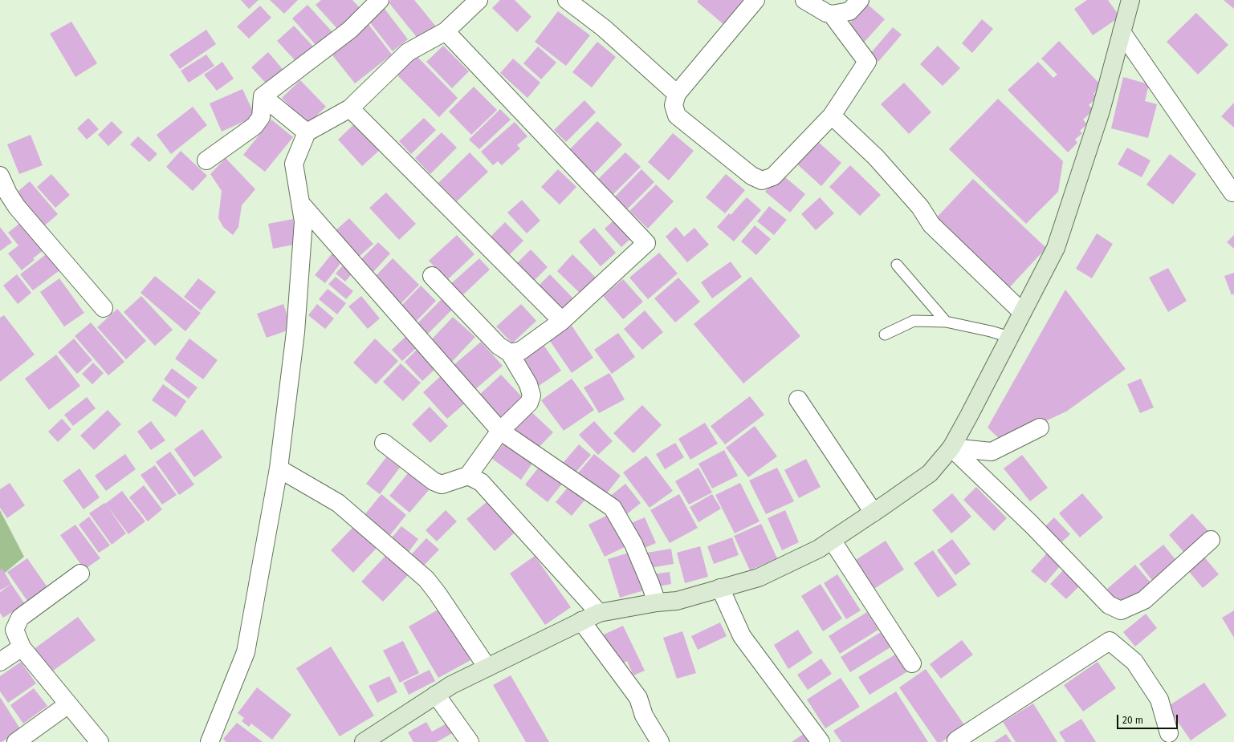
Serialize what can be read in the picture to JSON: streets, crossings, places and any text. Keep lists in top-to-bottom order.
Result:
{
  "scale_bar": "20 m"
}
